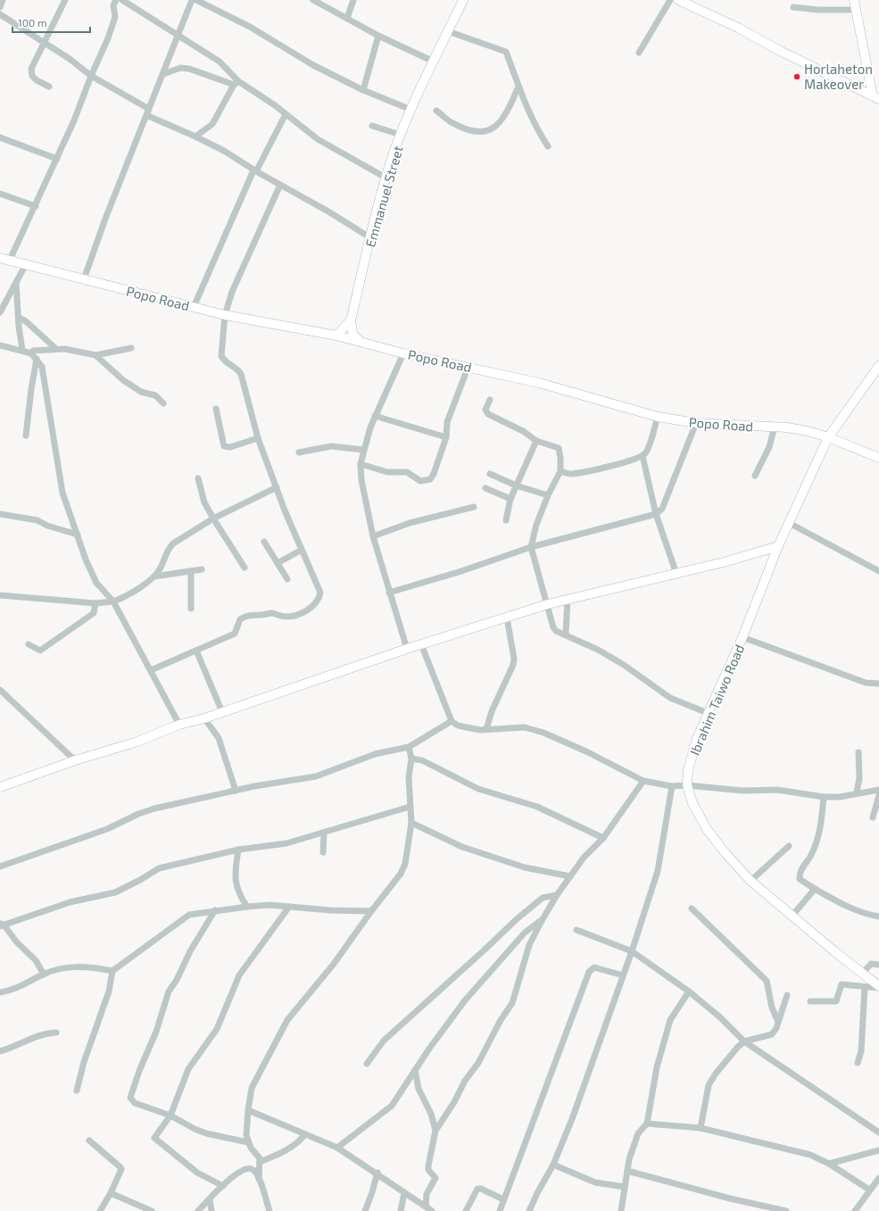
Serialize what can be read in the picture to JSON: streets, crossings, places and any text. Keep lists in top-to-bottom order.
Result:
{
  "streets": {
    "main road": ["Emmanuel Street", "Popo Road", "Ibrahim Taiwo Road"]
  },
  "crossings": [
    ["Emmanuel Street", "Popo Road"],
    ["Popo Road", "Ibrahim Taiwo Road"]
  ],
  "places": ["Horlaheton Makeover"],
  "scale_bar": "100 m"
}
